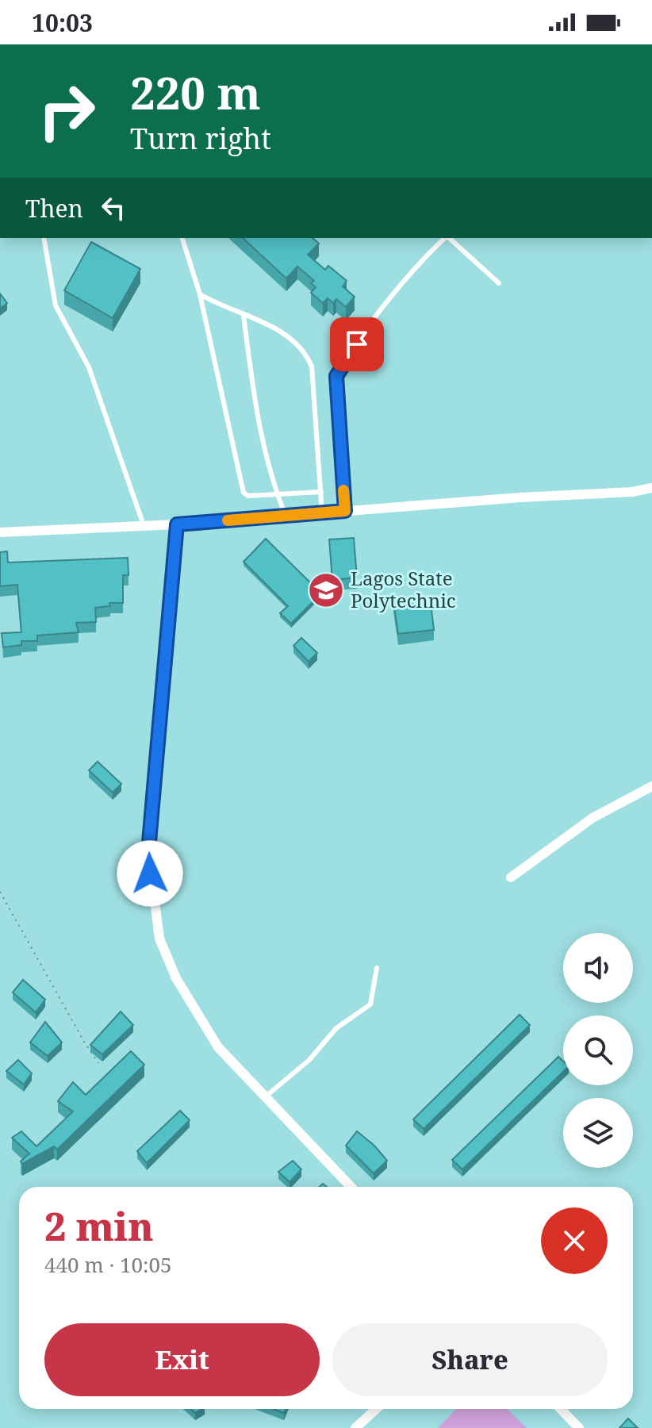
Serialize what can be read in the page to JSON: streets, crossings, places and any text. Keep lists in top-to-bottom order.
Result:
{
  "places": {
    "school or university": ["Lagos State Polytechnic"]
  },
  "page": {
    "status": "10:03",
    "turn": ["220 m", "Turn right"],
    "then": "Then",
    "heading": ["2 min", "440 m · 10:05"],
    "buttons": ["Exit", "Share"]
  }
}
